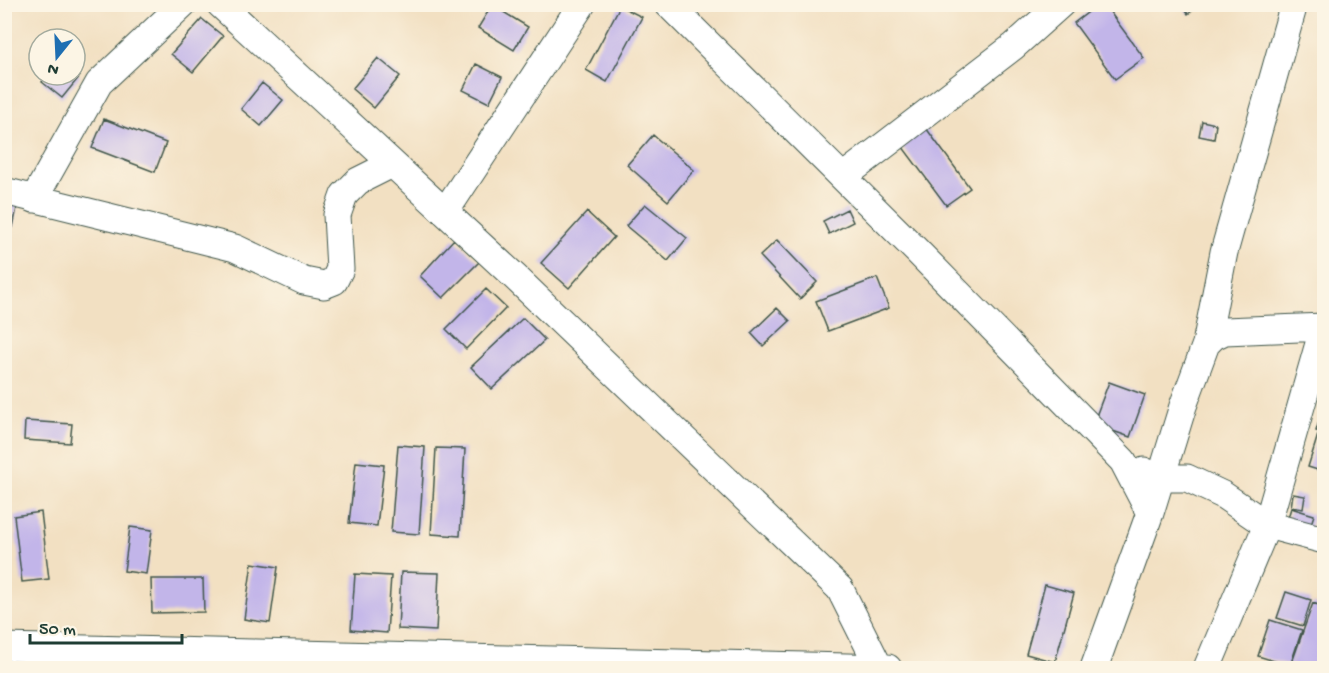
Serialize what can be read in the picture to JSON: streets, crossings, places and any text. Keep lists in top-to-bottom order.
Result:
{
  "scale_bar": "50 m",
  "north": "bottom"
}
